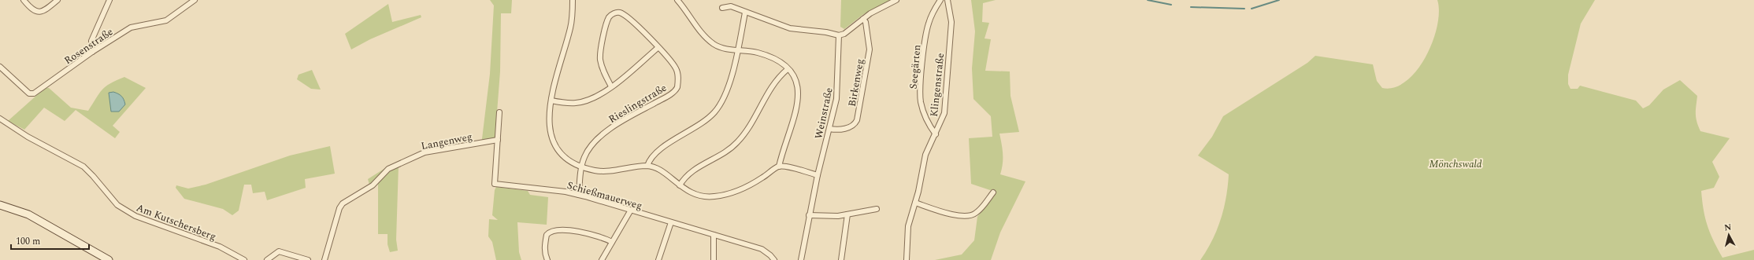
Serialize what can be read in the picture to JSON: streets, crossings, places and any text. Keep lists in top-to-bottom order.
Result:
{
  "streets": {
    "street": [
      "Rosenstraße",
      "Seegärten",
      "Birkenweg",
      "Klingenstraße",
      "Rieslingstraße",
      "Weinstraße",
      "Langenweg",
      "Schießmauerweg",
      "Am Kutschersberg"
    ]
  },
  "crossings": [
    ["Seegärten", "Klingenstraße"],
    ["Birkenweg", "Weinstraße"],
    ["Rieslingstraße", "Schießmauerweg"],
    ["Langenweg", "Schießmauerweg"]
  ],
  "parks": ["Mönchswald"],
  "scale_bar": "100 m",
  "north": "top"
}
